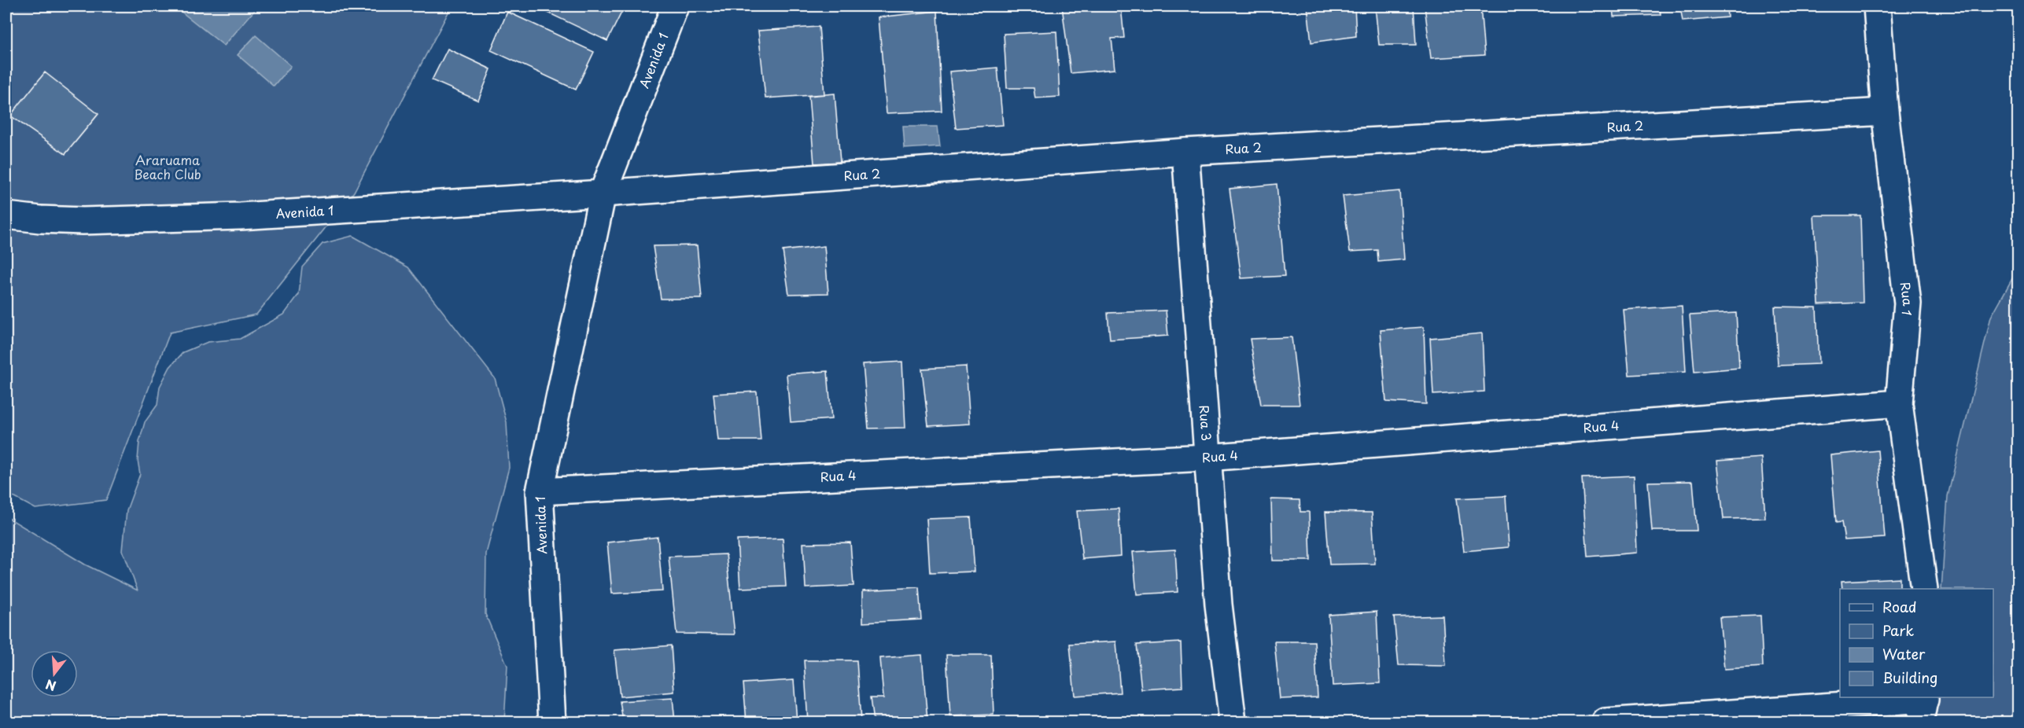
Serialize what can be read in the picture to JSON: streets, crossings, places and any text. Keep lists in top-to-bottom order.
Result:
{
  "streets": {
    "street": [
      "Avenida 1",
      "Rua 2",
      "Rua 1",
      "Rua 3",
      "Rua 4"
    ]
  },
  "crossings": [
    ["Avenida 1", "Rua 2"],
    ["Avenida 1", "Rua 4"],
    ["Rua 2", "Rua 1"],
    ["Rua 2", "Rua 3"],
    ["Rua 1", "Rua 4"],
    ["Rua 3", "Rua 4"]
  ],
  "parks": ["Araruama Beach Club"],
  "legend": [
    "Road",
    "Park",
    "Water",
    "Building"
  ],
  "north": "bottom"
}
